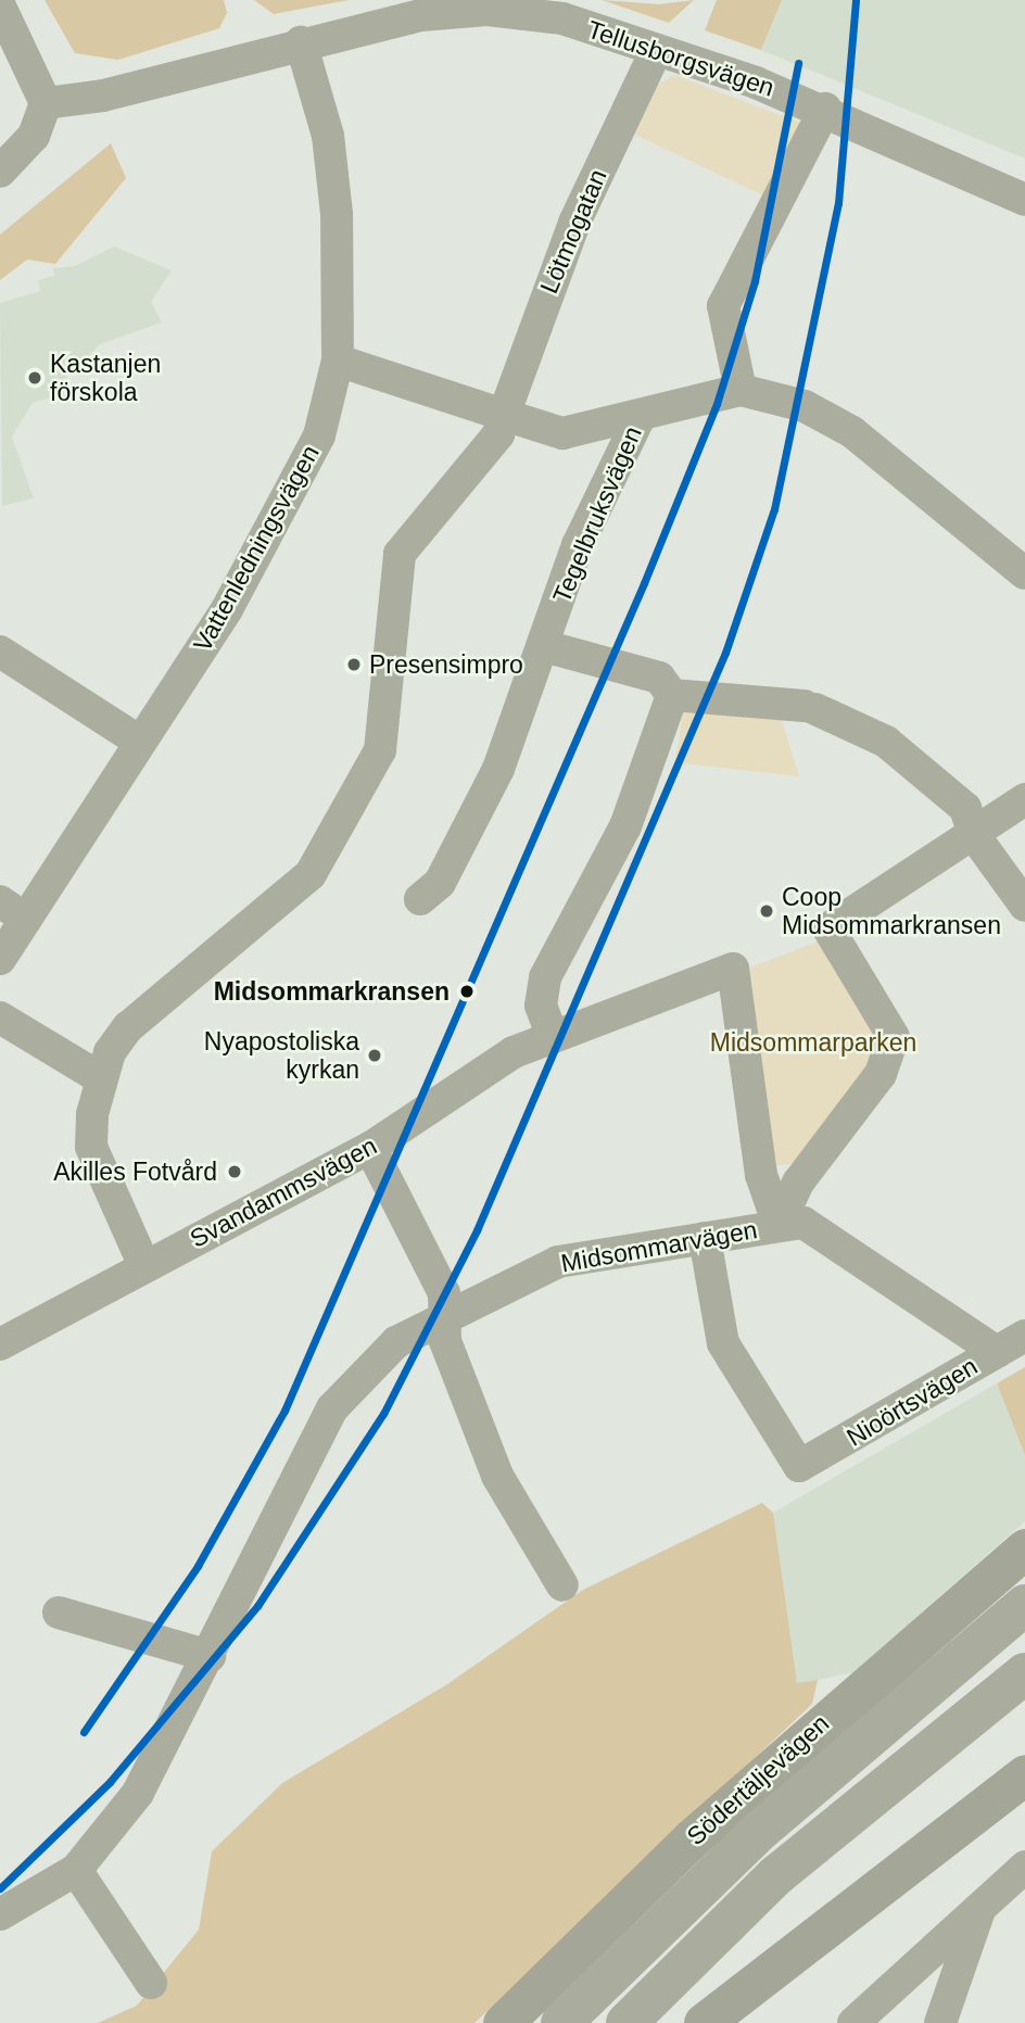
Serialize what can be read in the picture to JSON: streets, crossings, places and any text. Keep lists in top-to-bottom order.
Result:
{
  "streets": {
    "highway": ["Södertäljevägen"],
    "street": [
      "Tellusborgsvägen",
      "Lötmogatan",
      "Tegelbruksvägen",
      "Vattenledningsvägen",
      "Svandammsvägen",
      "Midsommarvägen",
      "Nioörtsvägen"
    ]
  },
  "crossings": [
    ["Tellusborgsvägen", "Lötmogatan"],
    ["Tellusborgsvägen", "Vattenledningsvägen"],
    ["Lötmogatan", "Tegelbruksvägen"],
    ["Tegelbruksvägen", "Vattenledningsvägen"],
    ["Svandammsvägen", "Midsommarvägen"],
    ["Midsommarvägen", "Nioörtsvägen"]
  ],
  "parks": ["Midsommarparken"],
  "places": [
    "Kastanjen förskola",
    "Presensimpro",
    "Coop Midsommarkransen",
    "Midsommarkransen",
    "Nyapostoliska kyrkan",
    "Akilles Fotvård"
  ]
}
